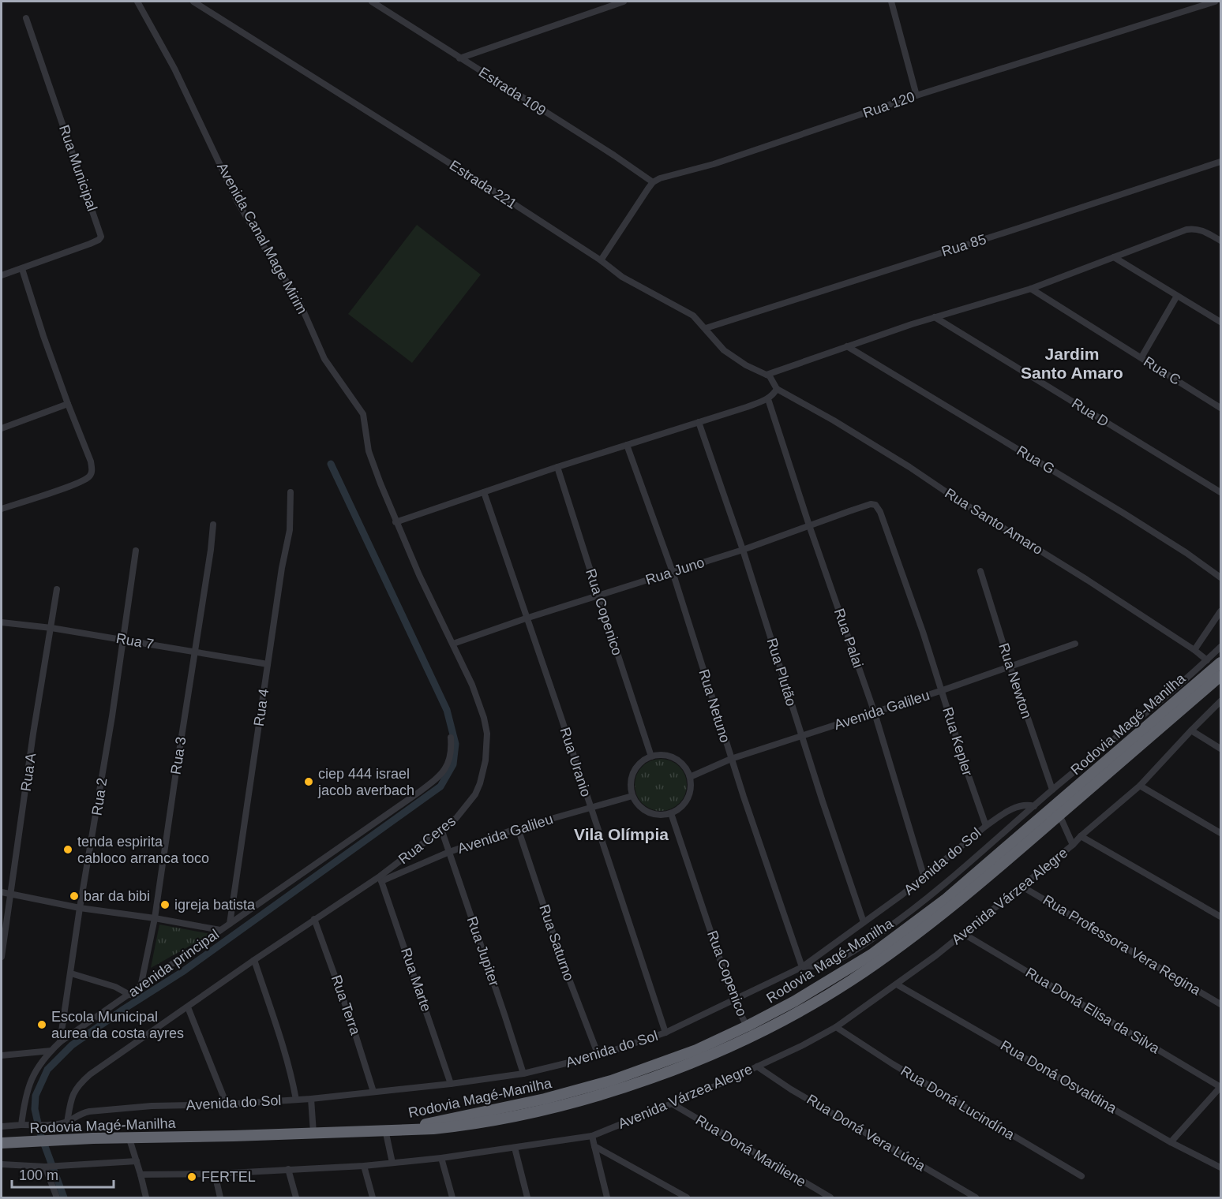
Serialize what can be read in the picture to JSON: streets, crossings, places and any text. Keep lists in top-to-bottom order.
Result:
{
  "streets": {
    "highway": ["Rodovia Magé-Manilha"],
    "street": [
      "Estrada 109",
      "Rua 120",
      "Rua Municipal",
      "Estrada 221",
      "Avenida Canal Mage Mirim",
      "Rua 85",
      "Rua C",
      "Rua D",
      "Rua G",
      "Rua Santo Amaro",
      "Rua Juno",
      "Rua Copenico",
      "Rua Palai",
      "Rua 7",
      "Rua Plutão",
      "Rua Newton",
      "Rua Netuno",
      "Rua 4",
      "Avenida Galileu",
      "Rua Kepler",
      "Rua 3",
      "Rua Uranio",
      "Rua A",
      "Rua 2",
      "Rua Ceres",
      "Avenida do Sol",
      "Avenida Várzea Alegre",
      "Rua Saturno",
      "Rua Professora Vera Regina",
      "Rua Jupiter",
      "avenida principal",
      "Rua Marte",
      "Rua Terra",
      "Rua Doná Elisa da Silva",
      "Rua Doná Osvaldina",
      "Rua Doná Lucindína",
      "Rua Doná Vera Lúcia",
      "Rua Doná Mariliene"
    ]
  },
  "crossings": [
    ["Estrada 109", "Rua 120"],
    ["Estrada 221", "Rua 85"],
    ["Avenida Canal Mage Mirim", "Rua Ceres"],
    ["Rua Juno", "Rua Copenico"],
    ["Rua Juno", "Rua Palai"],
    ["Rua Juno", "Rua Plutão"],
    ["Rua Juno", "Rua Netuno"],
    ["Rua Juno", "Rua Kepler"],
    ["Rua Juno", "Rua Uranio"],
    ["Rua Juno", "Rua Ceres"],
    ["Rua Copenico", "Avenida Galileu"],
    ["Rua Copenico", "Rodovia Magé-Manilha"],
    ["Rua Copenico", "Avenida do Sol"],
    ["Rua Palai", "Avenida Galileu"],
    ["Rua Palai", "Avenida do Sol"],
    ["Rua 7", "Rua 4"],
    ["Rua 7", "Rua 3"],
    ["Rua 7", "Rua A"],
    ["Rua 7", "Rua 2"],
    ["Rua Plutão", "Avenida Galileu"],
    ["Rua Plutão", "Avenida do Sol"],
    ["Rua Newton", "Avenida Galileu"],
    ["Rua Netuno", "Avenida Galileu"],
    ["Rua Netuno", "Avenida do Sol"],
    ["Rua 4", "avenida principal"],
    ["Avenida Galileu", "Rua Kepler"],
    ["Avenida Galileu", "Rua Uranio"],
    ["Avenida Galileu", "Rua Ceres"],
    ["Avenida Galileu", "Rua Saturno"],
    ["Avenida Galileu", "Rua Jupiter"],
    ["Avenida Galileu", "Rua Marte"],
    ["Rua Kepler", "Avenida do Sol"],
    ["Rua 3", "avenida principal"],
    ["Rua Uranio", "Avenida do Sol"],
    ["Rua 2", "avenida principal"],
    ["Rua Ceres", "Avenida do Sol"],
    ["Rua Ceres", "Rua Jupiter"],
    ["Rua Ceres", "Rua Marte"],
    ["Rua Ceres", "Rua Terra"],
    ["Avenida do Sol", "Rua Saturno"],
    ["Avenida do Sol", "Rua Jupiter"],
    ["Avenida do Sol", "avenida principal"],
    ["Avenida do Sol", "Rua Marte"],
    ["Avenida do Sol", "Rua Terra"],
    ["Avenida Várzea Alegre", "Rua Professora Vera Regina"],
    ["Avenida Várzea Alegre", "Rua Doná Elisa da Silva"],
    ["Avenida Várzea Alegre", "Rua Doná Osvaldina"],
    ["Avenida Várzea Alegre", "Rua Doná Lucindína"],
    ["Avenida Várzea Alegre", "Rua Doná Vera Lúcia"],
    ["Avenida Várzea Alegre", "Rua Doná Mariliene"]
  ],
  "districts": ["Jardim Santo Amaro", "Vila Olímpia"],
  "places": [
    "ciep 444 israel jacob averbach",
    "tenda espirita cabloco arranca toco",
    "bar da bibi",
    "igreja batista",
    "Escola Municipal aurea da costa ayres",
    "FERTEL"
  ],
  "scale_bar": "100 m"
}
